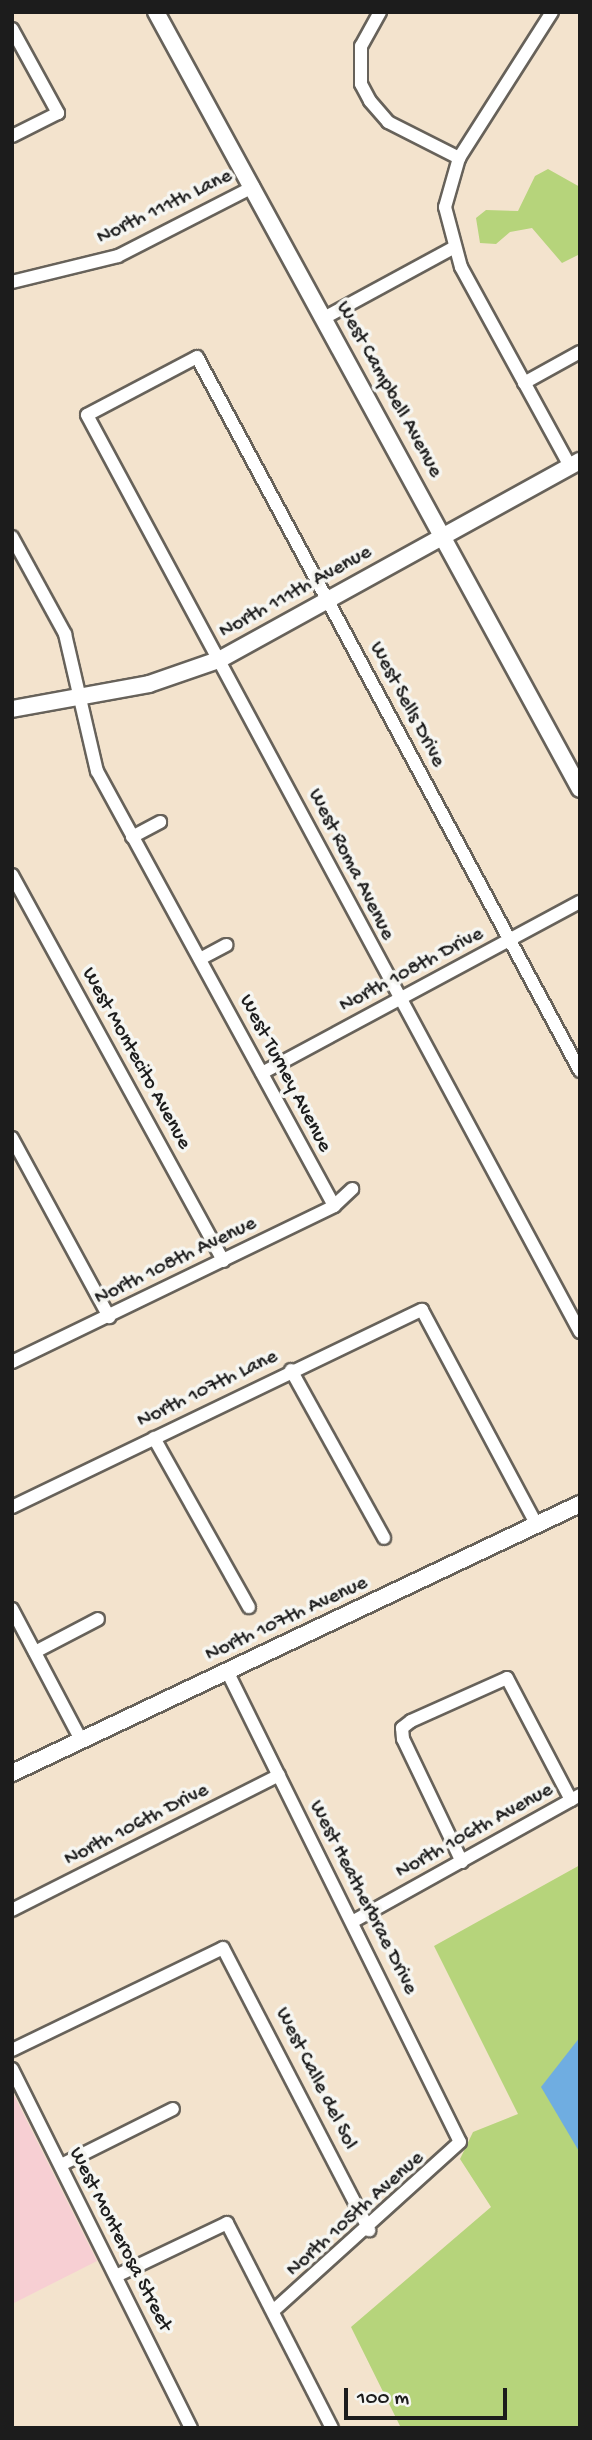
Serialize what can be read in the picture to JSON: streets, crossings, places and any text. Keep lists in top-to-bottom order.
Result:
{
  "streets": {
    "street": [
      "North 111th Lane",
      "West Campbell Avenue",
      "North 111th Avenue",
      "West Sells Drive",
      "West Roma Avenue",
      "North 108th Drive",
      "West Montecito Avenue",
      "West Turney Avenue",
      "North 108th Avenue",
      "North 107th Lane",
      "North 107th Avenue",
      "North 106th Drive",
      "North 106th Avenue",
      "West Heatherbrae Drive",
      "West Calle del Sol",
      "North 105th Avenue",
      "West Monterosa Street"
    ]
  },
  "crossings": [
    ["North 111th Lane", "West Campbell Avenue"],
    ["West Campbell Avenue", "North 111th Avenue"],
    ["North 111th Avenue", "West Sells Drive"],
    ["North 111th Avenue", "West Roma Avenue"],
    ["North 111th Avenue", "West Turney Avenue"],
    ["West Sells Drive", "West Roma Avenue"],
    ["West Sells Drive", "North 108th Drive"],
    ["West Roma Avenue", "North 108th Drive"],
    ["North 108th Drive", "West Turney Avenue"],
    ["West Montecito Avenue", "North 108th Avenue"],
    ["West Turney Avenue", "North 108th Avenue"],
    ["North 107th Lane", "North 107th Avenue"],
    ["North 107th Avenue", "West Heatherbrae Drive"],
    ["North 106th Drive", "West Heatherbrae Drive"],
    ["North 106th Avenue", "West Heatherbrae Drive"],
    ["West Heatherbrae Drive", "North 105th Avenue"],
    ["West Calle del Sol", "North 105th Avenue"]
  ],
  "scale_bar": "100 m"
}
